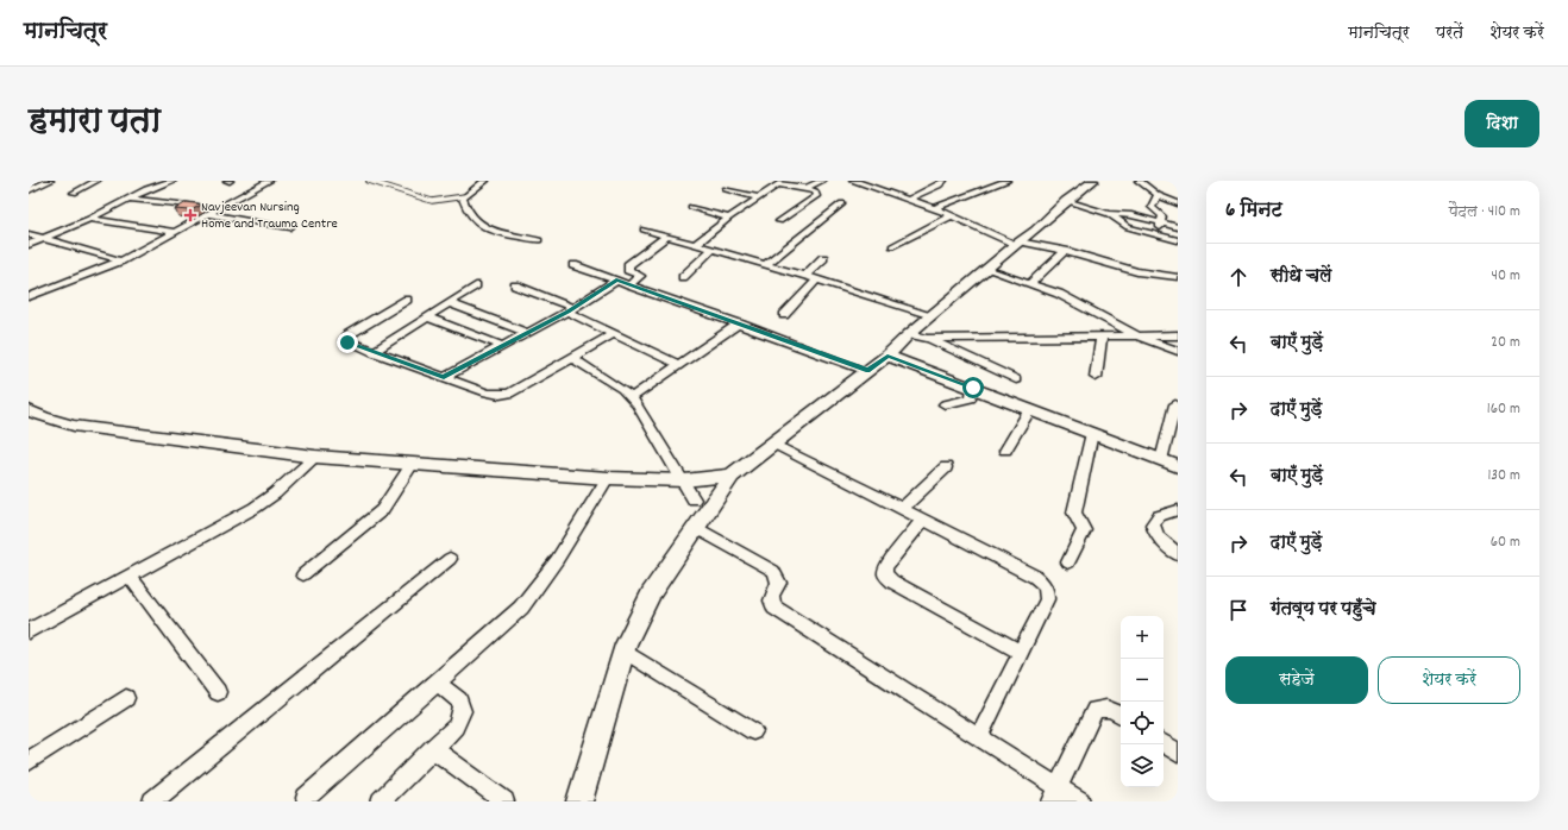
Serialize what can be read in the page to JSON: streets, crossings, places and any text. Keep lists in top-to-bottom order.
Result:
{
  "places": {
    "health": ["Navjeevan Nursing Home and Trauma Centre"]
  },
  "page": {
    "header": "मानचित्र",
    "nav": ["मानचित्र", "परतें", "शेयर करें"],
    "title": "हमारा पता",
    "buttons": [
      "दिशा",
      ["सहेजें", "शेयर करें"]
    ],
    "heading": ["6 मिनट", "पैदल · 410 m"],
    "list": [
      ["सीधे चलें", "40 m"],
      ["बाएँ मुड़ें", "20 m"],
      ["दाएँ मुड़ें", "160 m"],
      ["बाएँ मुड़ें", "130 m"],
      ["दाएँ मुड़ें", "60 m"],
      "गंतव्य पर पहुँचे"
    ],
    "map_buttons": ["+", "−"]
  }
}
